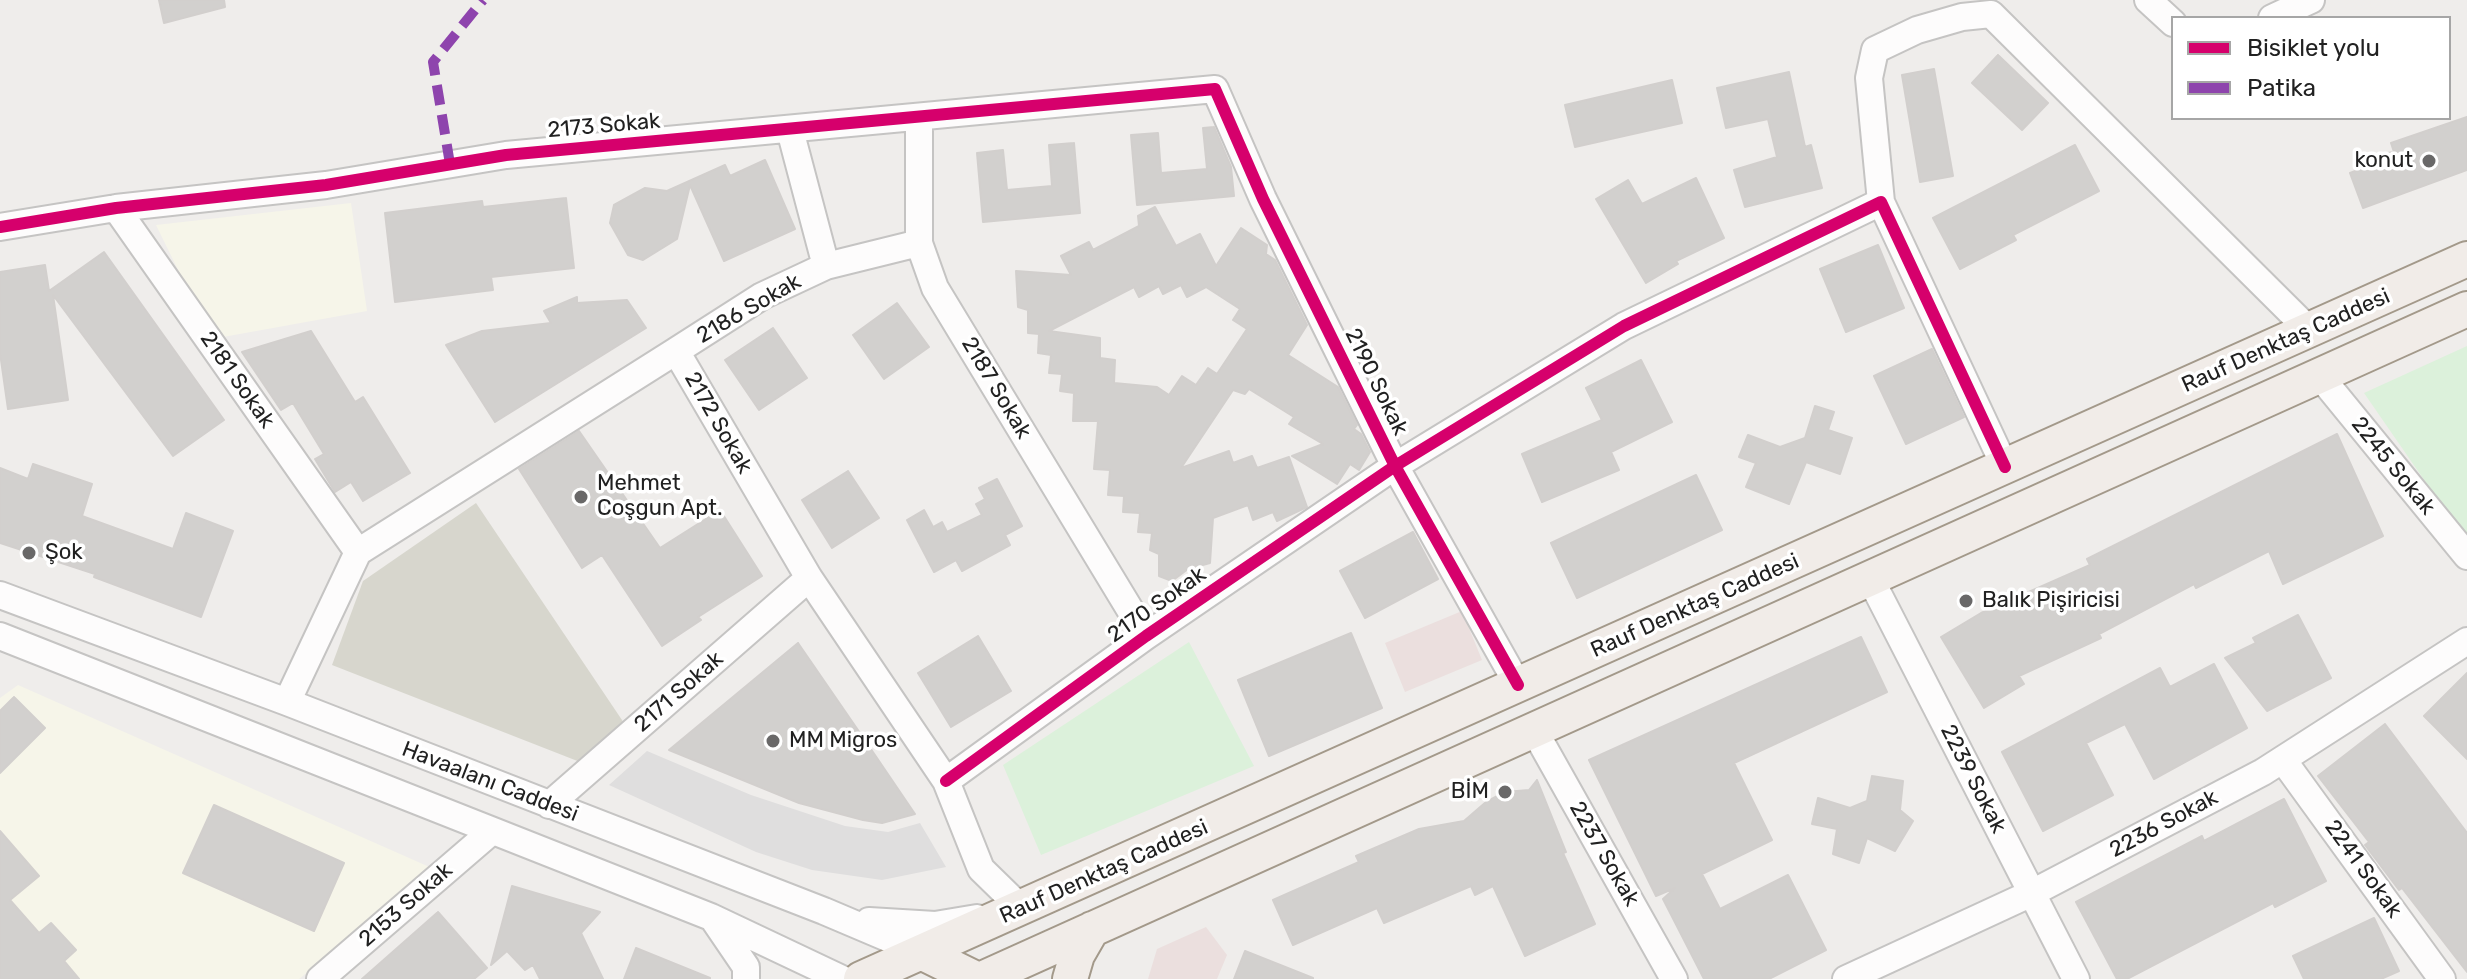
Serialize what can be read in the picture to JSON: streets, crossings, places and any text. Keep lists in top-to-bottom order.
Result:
{
  "streets": {
    "main road": ["Rauf Denktaş Caddesi", "Havaalanı Caddesi"],
    "street": [
      "2173 Sokak",
      "2186 Sokak",
      "2181 Sokak",
      "2190 Sokak",
      "2187 Sokak",
      "2172 Sokak",
      "2245 Sokak",
      "2170 Sokak",
      "2171 Sokak",
      "2239 Sokak",
      "2236 Sokak",
      "2237 Sokak",
      "2241 Sokak",
      "2153 Sokak"
    ]
  },
  "crossings": [
    ["2173 Sokak", "2186 Sokak"],
    ["2173 Sokak", "2181 Sokak"],
    ["2173 Sokak", "2190 Sokak"],
    ["2173 Sokak", "2187 Sokak"],
    ["2186 Sokak", "2172 Sokak"],
    ["Rauf Denktaş Caddesi", "2190 Sokak"],
    ["Rauf Denktaş Caddesi", "2172 Sokak"],
    ["Rauf Denktaş Caddesi", "2245 Sokak"],
    ["Rauf Denktaş Caddesi", "2239 Sokak"],
    ["Rauf Denktaş Caddesi", "Havaalanı Caddesi"],
    ["Rauf Denktaş Caddesi", "2237 Sokak"],
    ["2181 Sokak", "2172 Sokak"],
    ["2190 Sokak", "2170 Sokak"],
    ["2187 Sokak", "2170 Sokak"],
    ["2172 Sokak", "2170 Sokak"],
    ["2172 Sokak", "2171 Sokak"],
    ["2171 Sokak", "Havaalanı Caddesi"],
    ["2239 Sokak", "2236 Sokak"],
    ["Havaalanı Caddesi", "2153 Sokak"],
    ["2236 Sokak", "2241 Sokak"]
  ],
  "places": [
    "konut",
    "Mehmet Coşgun Apt.",
    "Şok",
    "Balık Pişiricisi",
    "MM Migros",
    "BİM"
  ],
  "legend": ["Bisiklet yolu", "Patika"]
}
